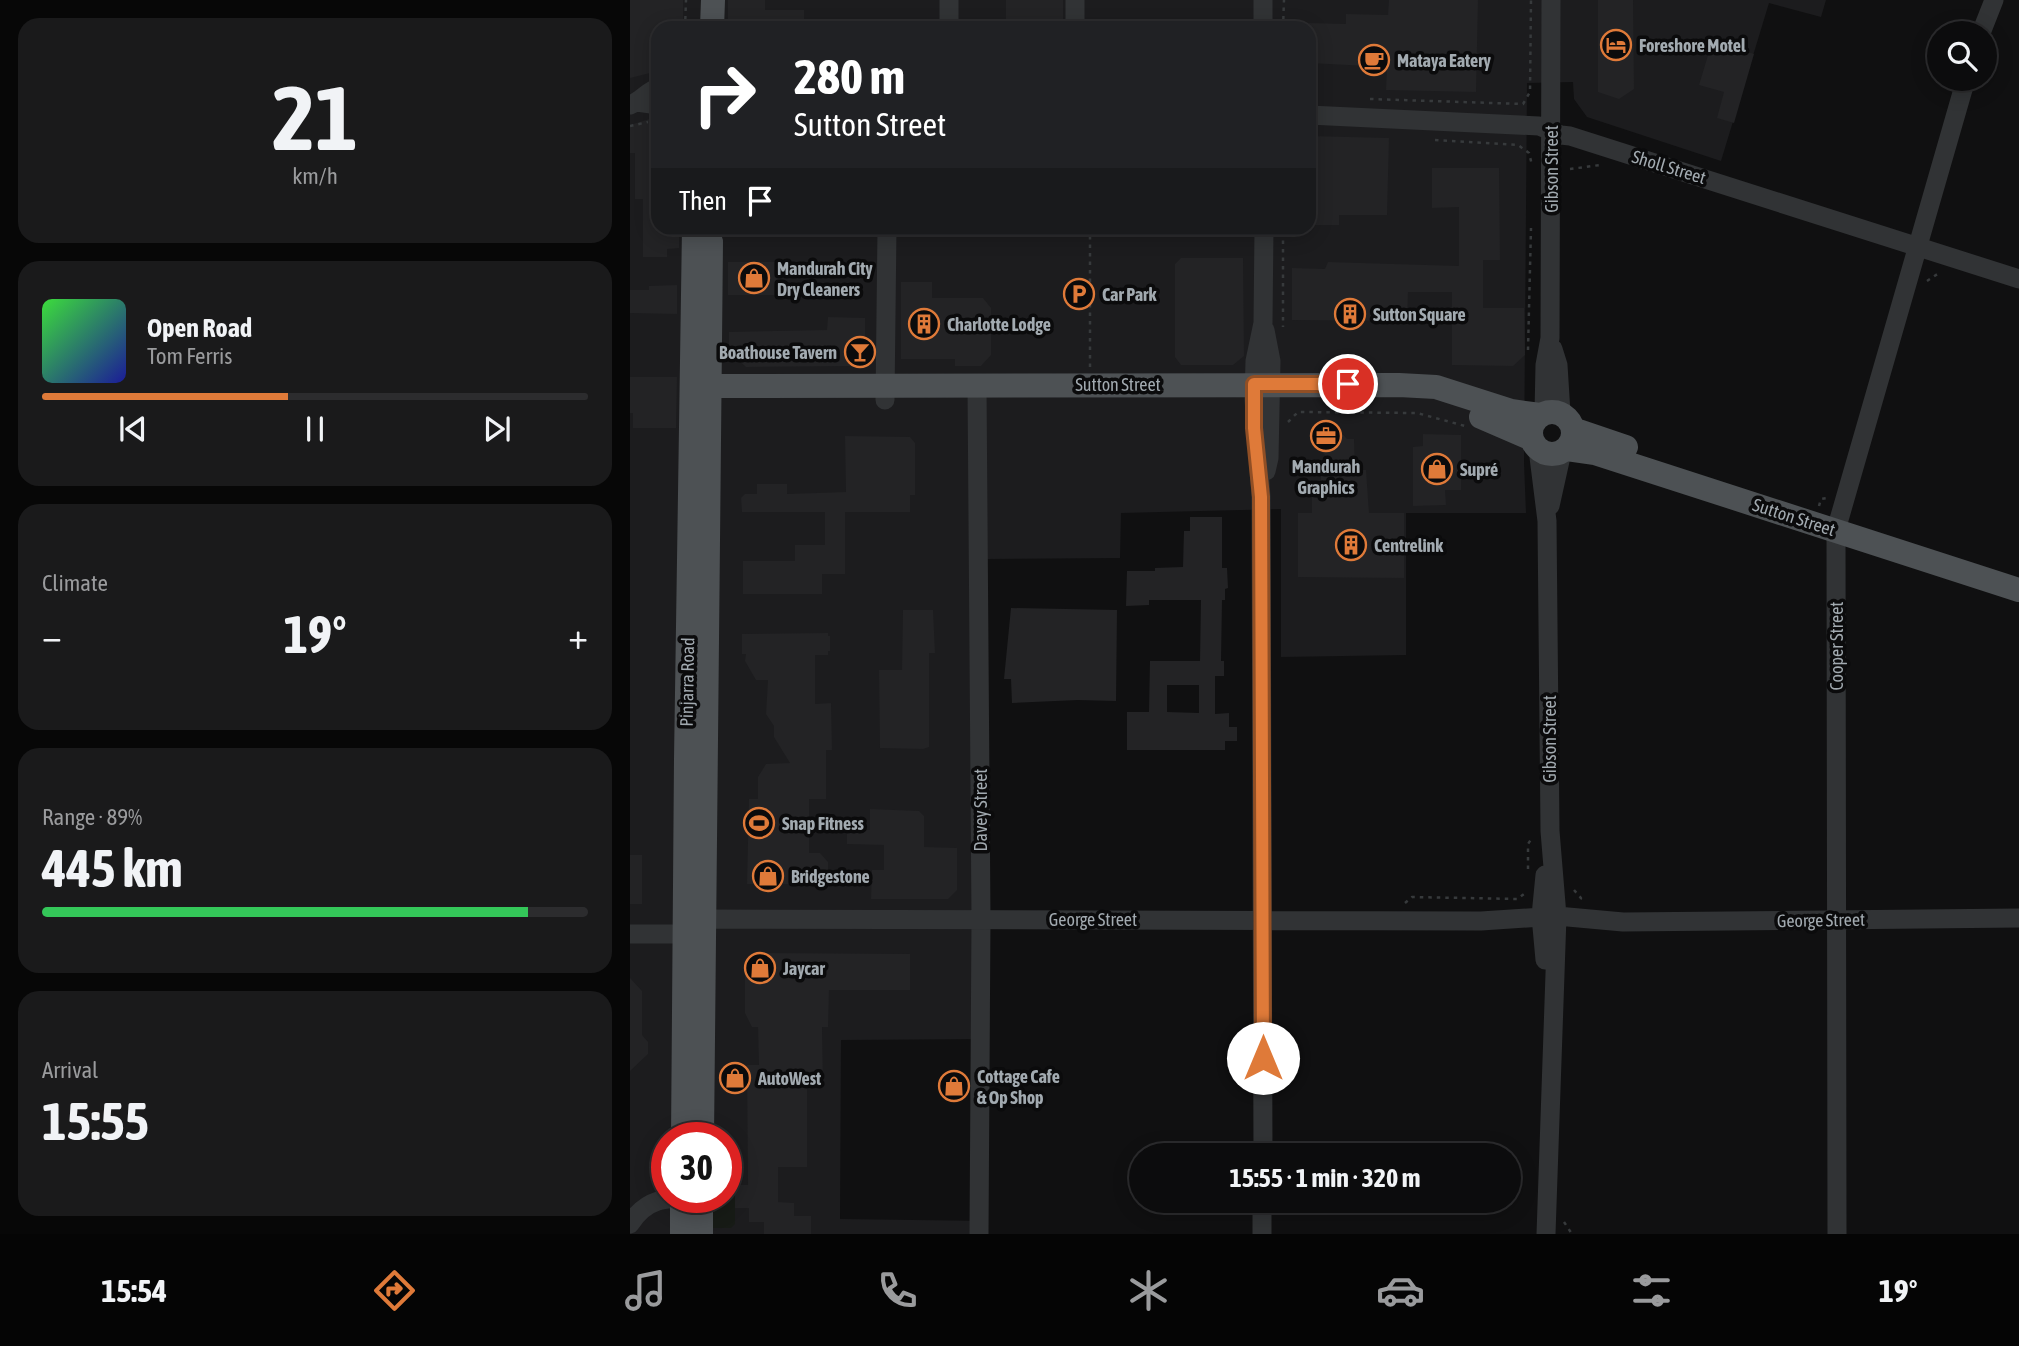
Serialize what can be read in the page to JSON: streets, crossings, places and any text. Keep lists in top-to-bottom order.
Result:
{
  "streets": {
    "main road": ["Sutton Street", "Pinjarra Road"],
    "street": [
      "Sholl Street",
      "Gibson Street",
      "Cooper Street",
      "Davey Street",
      "George Street"
    ]
  },
  "crossings": [
    ["Sholl Street", "Gibson Street"],
    ["Sholl Street", "Cooper Street"],
    ["Gibson Street", "Sutton Street"],
    ["Gibson Street", "George Street"],
    ["Sutton Street", "Cooper Street"],
    ["Sutton Street", "Pinjarra Road"],
    ["Sutton Street", "Davey Street"],
    ["Cooper Street", "George Street"],
    ["Pinjarra Road", "George Street"],
    ["Davey Street", "George Street"]
  ],
  "places": {
    "hotel": ["Foreshore Motel"],
    "cafe": ["Mataya Eatery"],
    "shop": [
      "Mandurah City Dry Cleaners",
      "Supré",
      "Bridgestone",
      "Jaycar",
      "AutoWest",
      "Cottage Cafe & Op Shop"
    ],
    "parking": ["Car Park"],
    "building": ["Sutton Square", "Charlotte Lodge", "Centrelink"],
    "bar": ["Boathouse Tavern"],
    "office": ["Mandurah Graphics"],
    "sports": ["Snap Fitness"]
  },
  "page": {
    "tile": [
      ["21", "km/h"],
      "Climate",
      ["Range · 89%", "445 km"],
      ["Arrival", "15:55"]
    ],
    "turn": ["280 m", "Sutton Street"],
    "then": "Then",
    "song": ["Open Road", "Tom Ferris"],
    "heat": ["−", "19°", "+"],
    "limit": "30",
    "trip": "15:55 · 1 min · 320 m",
    "tabs": ["15:54", "19°"]
  }
}
